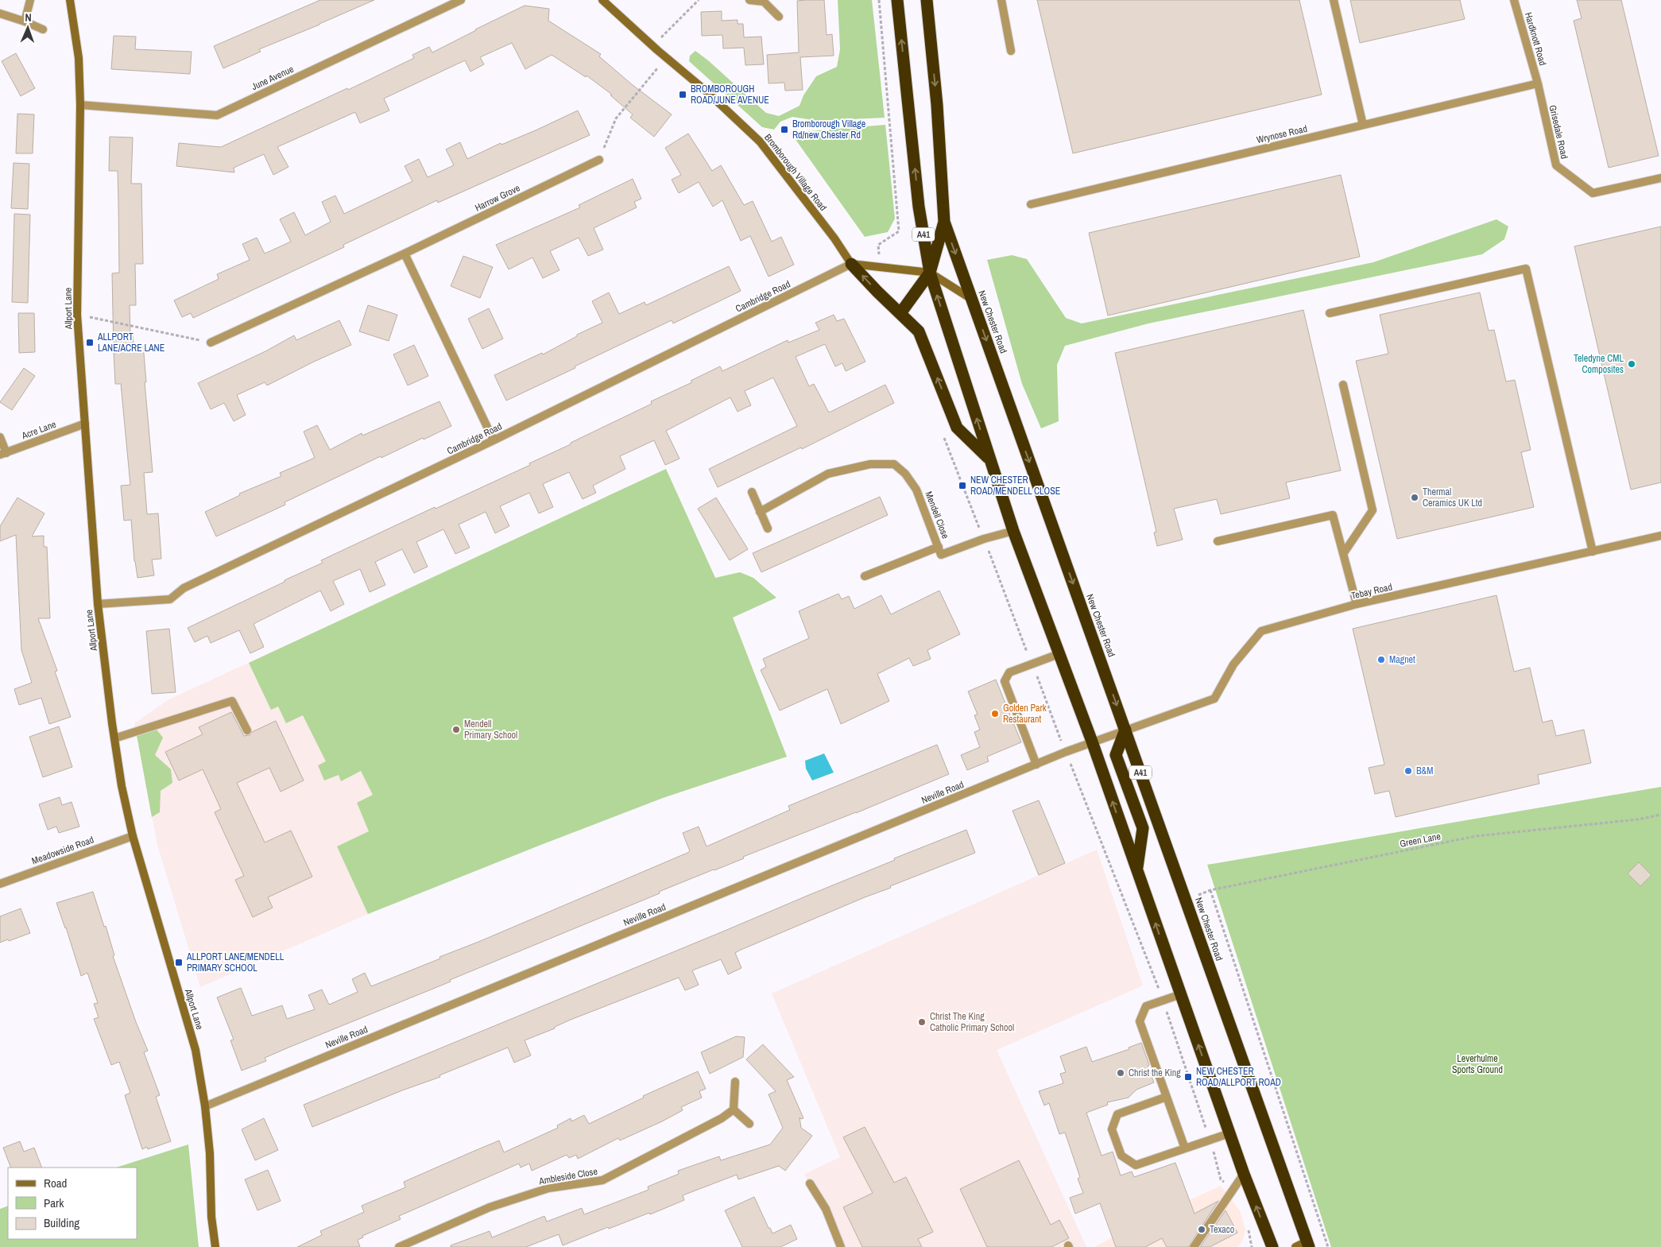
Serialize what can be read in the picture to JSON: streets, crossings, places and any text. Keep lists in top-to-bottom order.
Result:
{
  "streets": {
    "highway": ["A41", "New Chester Road"],
    "street": [
      "Hardknott Road",
      "June Avenue",
      "Grisedale Road",
      "Wrynose Road",
      "Bromborough Village Road",
      "Harrow Grove",
      "Cambridge Road",
      "Allport Lane",
      "Acre Lane",
      "Mendell Close",
      "Tebay Road",
      "Neville Road",
      "Meadowside Road",
      "Ambleside Close"
    ],
    "path": ["Green Lane"]
  },
  "crossings": [
    ["Hardknott Road", "Grisedale Road"],
    ["Hardknott Road", "Wrynose Road"],
    ["June Avenue", "Allport Lane"],
    ["Grisedale Road", "Wrynose Road"],
    ["Bromborough Village Road", "Cambridge Road"],
    ["A41", "Mendell Close"],
    ["A41", "Tebay Road"],
    ["A41", "Neville Road"],
    ["Cambridge Road", "Allport Lane"],
    ["Allport Lane", "Acre Lane"],
    ["Allport Lane", "Neville Road"],
    ["Allport Lane", "Meadowside Road"],
    ["New Chester Road", "Tebay Road"],
    ["New Chester Road", "Green Lane"],
    ["Tebay Road", "Neville Road"]
  ],
  "parks": ["Leverhulme Sports Ground"],
  "places": {
    "transit": [
      "BROMBOROUGH ROAD/JUNE AVENUE",
      "Bromborough Village Rd/new Chester Rd",
      "ALLPORT LANE/ACRE LANE",
      "NEW CHESTER ROAD/MENDELL CLOSE",
      "ALLPORT LANE/MENDELL PRIMARY SCHOOL",
      "NEW CHESTER ROAD/ALLPORT ROAD"
    ],
    "other": [
      "Teledyne CML Composites",
      "Thermal Ceramics UK Ltd",
      "Magnet",
      "Golden Park Restaurant",
      "Mendell Primary School",
      "B&M",
      "Christ The King Catholic Primary School",
      "Christ the King",
      "Texaco"
    ]
  },
  "legend": ["Road", "Park", "Building"],
  "north": "top"
}
